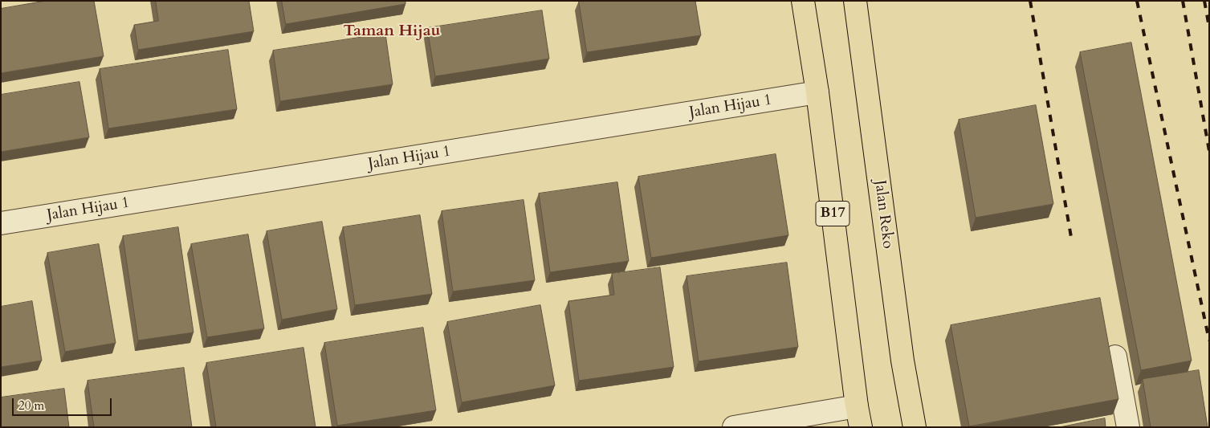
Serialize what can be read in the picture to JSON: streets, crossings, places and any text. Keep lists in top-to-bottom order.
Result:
{
  "streets": {
    "main road": ["B17", "Jalan Reko"],
    "street": ["Jalan Hijau 1"]
  },
  "crossings": [
    ["Jalan Hijau 1", "B17"]
  ],
  "districts": ["Taman Hijau"],
  "scale_bar": "20 m"
}
